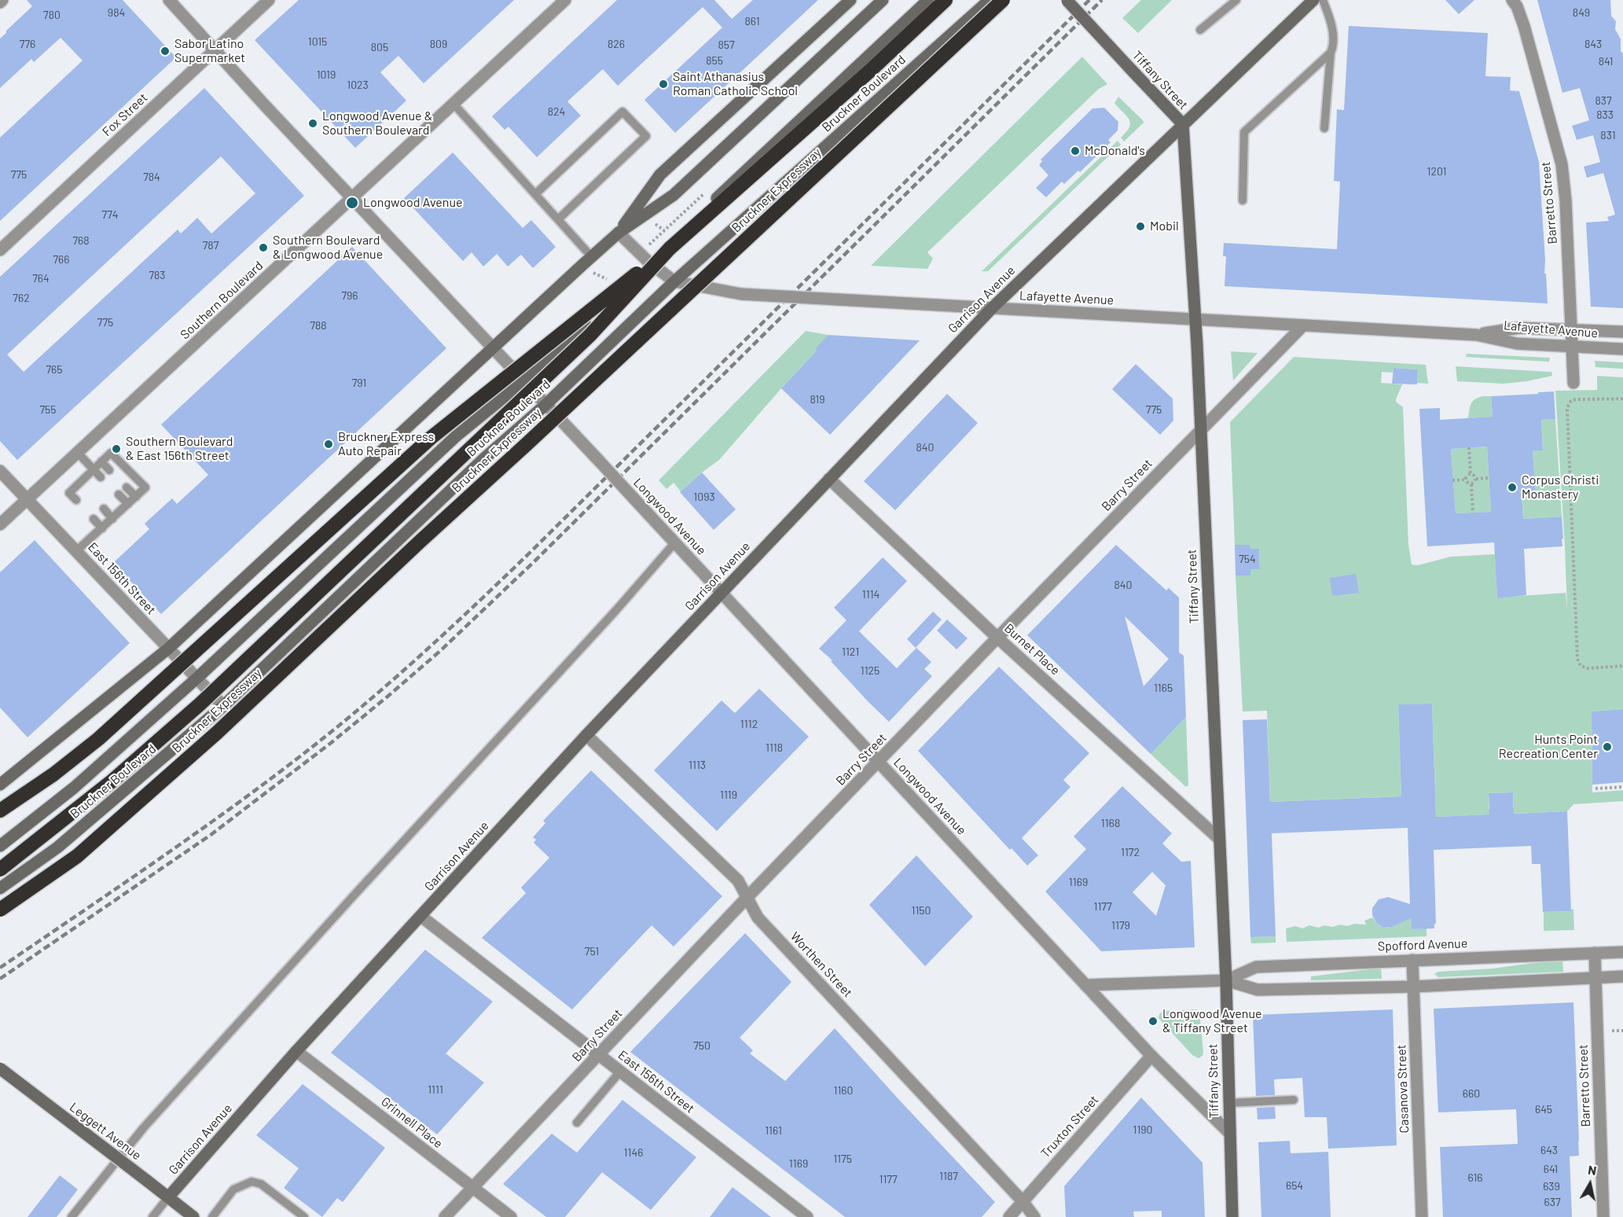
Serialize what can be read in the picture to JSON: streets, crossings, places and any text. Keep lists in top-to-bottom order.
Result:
{
  "streets": {
    "highway": ["Bruckner Expressway"],
    "main road": [
      "Tiffany Street",
      "Bruckner Boulevard",
      "Garrison Avenue",
      "Leggett Avenue"
    ],
    "street": [
      "Fox Street",
      "Barretto Street",
      "Lafayette Avenue",
      "Southern Boulevard",
      "Barry Street",
      "Longwood Avenue",
      "East 156th Street",
      "Burnet Place",
      "Spofford Avenue",
      "Worthen Street",
      "Casanova Street",
      "Grinnell Place",
      "Truxton Street"
    ]
  },
  "crossings": [
    ["Tiffany Street", "Lafayette Avenue"],
    ["Tiffany Street", "Garrison Avenue"],
    ["Tiffany Street", "Barry Street"],
    ["Tiffany Street", "Longwood Avenue"],
    ["Tiffany Street", "Burnet Place"],
    ["Tiffany Street", "Spofford Avenue"],
    ["Bruckner Boulevard", "Lafayette Avenue"],
    ["Bruckner Boulevard", "Longwood Avenue"],
    ["Bruckner Boulevard", "East 156th Street"],
    ["Fox Street", "Longwood Avenue"],
    ["Barretto Street", "Lafayette Avenue"],
    ["Barretto Street", "Spofford Avenue"],
    ["Lafayette Avenue", "Garrison Avenue"],
    ["Lafayette Avenue", "Barry Street"],
    ["Garrison Avenue", "Longwood Avenue"],
    ["Garrison Avenue", "East 156th Street"],
    ["Garrison Avenue", "Burnet Place"],
    ["Garrison Avenue", "Worthen Street"],
    ["Garrison Avenue", "Grinnell Place"],
    ["Garrison Avenue", "Leggett Avenue"],
    ["Southern Boulevard", "Longwood Avenue"],
    ["Southern Boulevard", "East 156th Street"],
    ["Barry Street", "Longwood Avenue"],
    ["Barry Street", "East 156th Street"],
    ["Barry Street", "Burnet Place"],
    ["Barry Street", "Worthen Street"],
    ["Barry Street", "Grinnell Place"],
    ["Longwood Avenue", "Spofford Avenue"],
    ["Longwood Avenue", "Truxton Street"],
    ["Spofford Avenue", "Casanova Street"],
    ["Worthen Street", "Truxton Street"]
  ],
  "places": [
    "Sabor Latino Supermarket",
    "Saint Athanasius Roman Catholic School",
    "Longwood Avenue & Southern Boulevard",
    "McDonald's",
    "Longwood Avenue",
    "Mobil",
    "Southern Boulevard & Longwood Avenue",
    "Bruckner Express Auto Repair",
    "Southern Boulevard & East 156th Street",
    "Corpus Christi Monastery",
    "Hunts Point Recreation Center",
    "Longwood Avenue & Tiffany Street"
  ],
  "house_numbers": [
    "984",
    "849",
    "780",
    "861",
    "1015",
    "776",
    "809",
    "826",
    "843",
    "857",
    "805",
    "855",
    "841",
    "1019",
    "1023",
    "837",
    "824",
    "833",
    "831",
    "1201",
    "775",
    "784",
    "774",
    "768",
    "787",
    "766",
    "783",
    "764",
    "796",
    "762",
    "775",
    "788",
    "765",
    "791",
    "819",
    "755",
    "775",
    "840",
    "1093",
    "754",
    "840",
    "1114",
    "1121",
    "1125",
    "1165",
    "1112",
    "1118",
    "1113",
    "1119",
    "1168",
    "1172",
    "1169",
    "1177",
    "1150",
    "1179",
    "751",
    "750",
    "1111",
    "1160",
    "660",
    "645",
    "1190",
    "1161",
    "643",
    "1146",
    "1175",
    "1169",
    "641",
    "1187",
    "616",
    "1177",
    "654",
    "639",
    "637"
  ],
  "north": "top"
}
